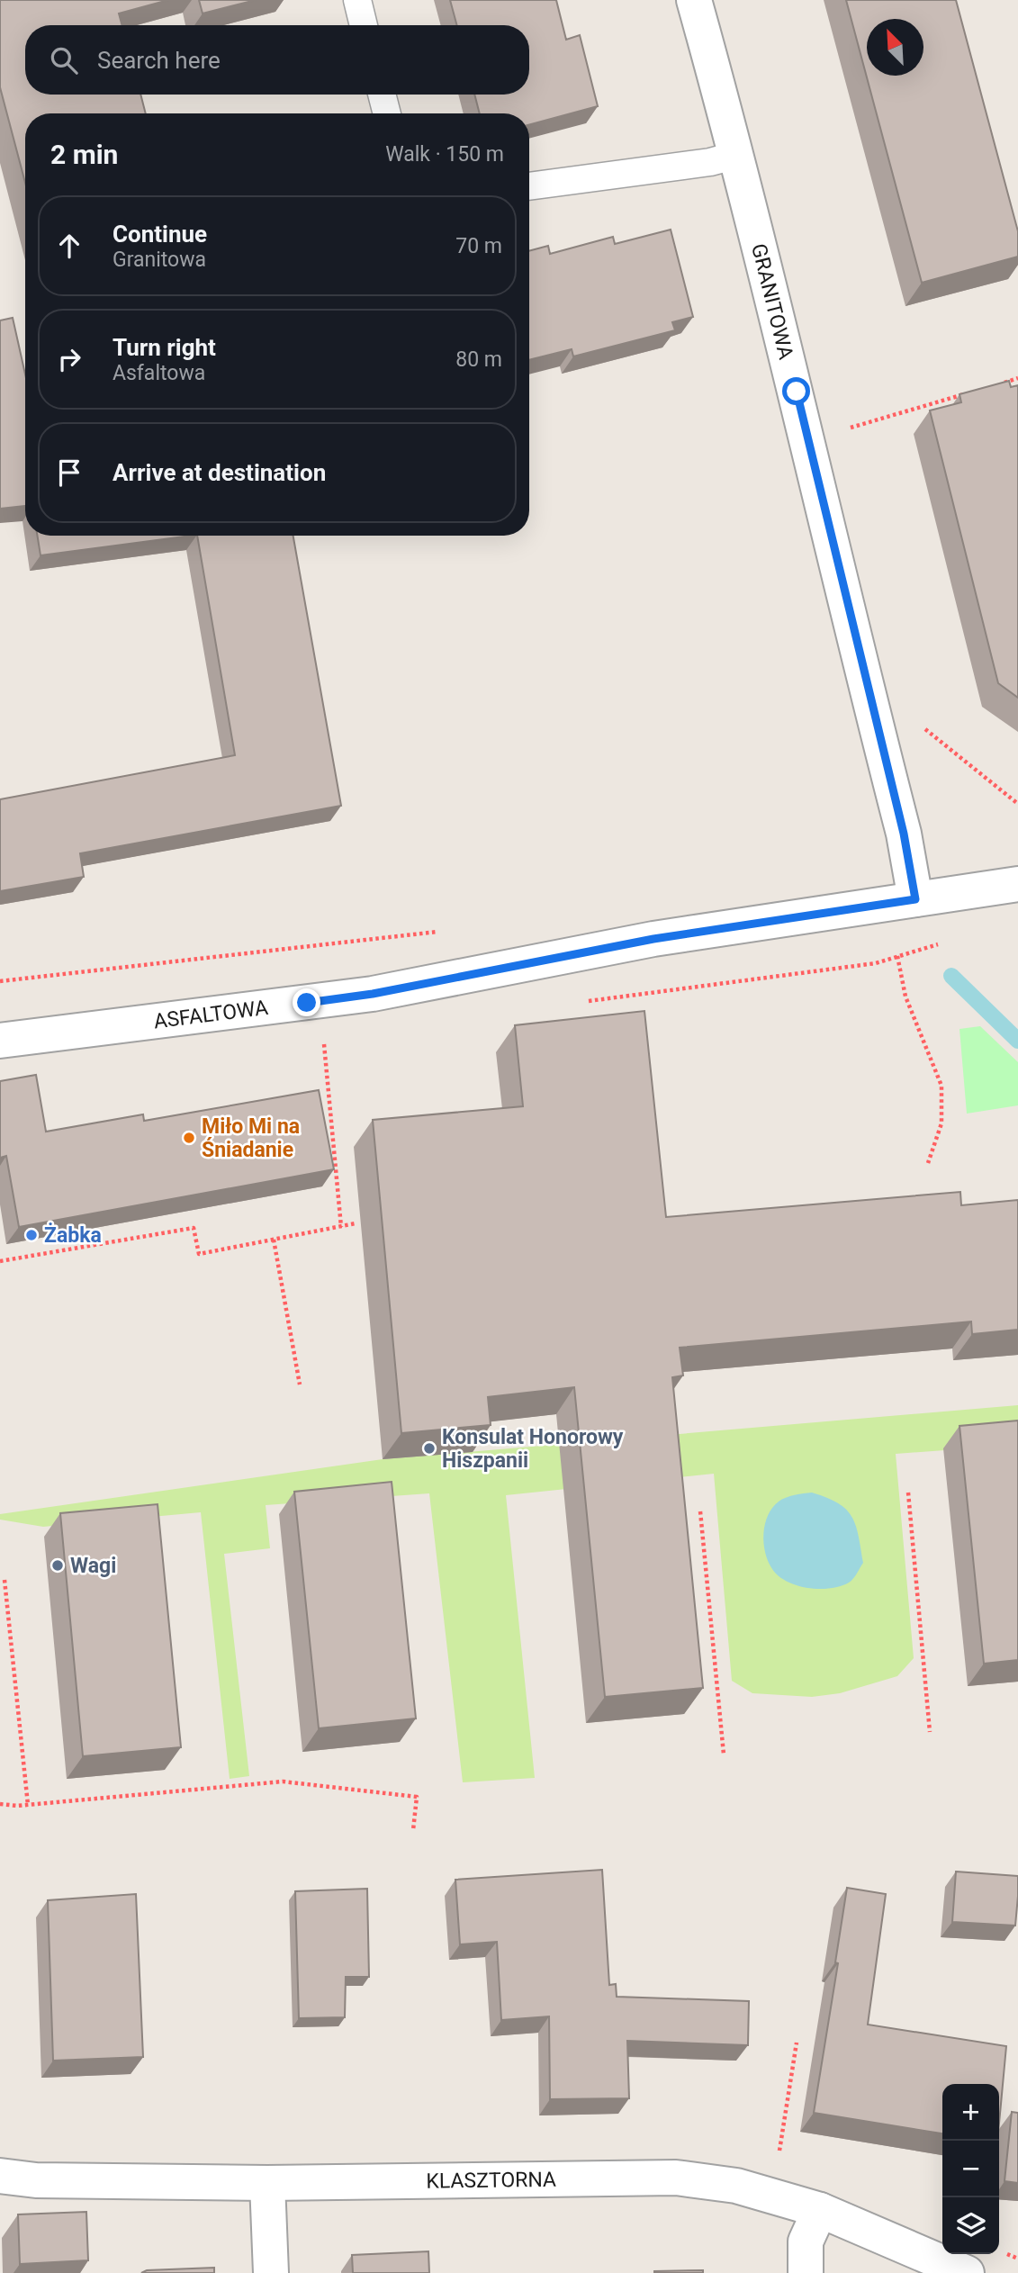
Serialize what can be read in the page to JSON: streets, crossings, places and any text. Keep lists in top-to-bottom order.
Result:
{
  "streets": {
    "street": ["GRANITOWA", "ASFALTOWA", "KLASZTORNA"]
  },
  "crossings": [
    ["GRANITOWA", "ASFALTOWA"]
  ],
  "places": [
    "Miło Mi na Śniadanie",
    "Żabka",
    "Konsulat Honorowy Hiszpanii",
    "Wagi"
  ],
  "north": "top left",
  "page": {
    "search": "Search here",
    "heading": ["2 min", "Walk · 150 m"],
    "list": [
      ["Continue", "Granitowa", "70 m"],
      ["Turn right", "Asfaltowa", "80 m"],
      "Arrive at destination"
    ],
    "map_buttons": ["+", "−"]
  }
}
